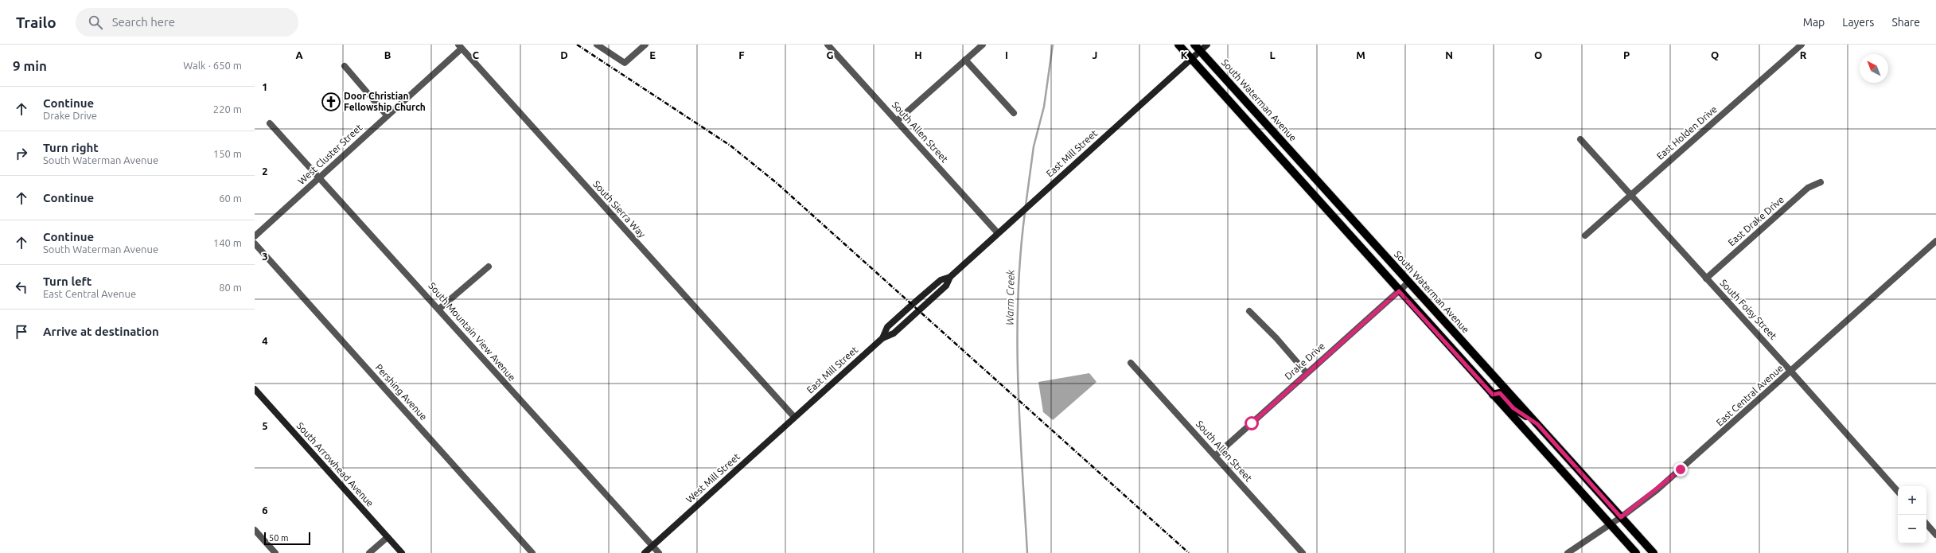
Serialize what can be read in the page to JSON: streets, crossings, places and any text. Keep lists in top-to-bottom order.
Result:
{
  "streets": {
    "main road": [
      "South Waterman Avenue",
      "East Mill Street",
      "South Arrowhead Avenue",
      "West Mill Street"
    ],
    "street": [
      "South Allen Street",
      "East Holden Drive",
      "West Cluster Street",
      "South Sierra Way",
      "East Drake Drive",
      "South Foisy Street",
      "South Mountain View Avenue",
      "Drake Drive",
      "Pershing Avenue",
      "East Central Avenue"
    ]
  },
  "crossings": [
    ["South Waterman Avenue", "East Mill Street"],
    ["South Waterman Avenue", "Drake Drive"],
    ["South Waterman Avenue", "East Central Avenue"],
    ["South Allen Street", "East Mill Street"],
    ["South Allen Street", "Drake Drive"],
    ["East Holden Drive", "South Foisy Street"],
    ["East Mill Street", "South Sierra Way"],
    ["East Mill Street", "West Mill Street"],
    ["West Cluster Street", "South Sierra Way"],
    ["West Cluster Street", "South Mountain View Avenue"],
    ["South Sierra Way", "West Mill Street"],
    ["East Drake Drive", "South Foisy Street"],
    ["South Foisy Street", "East Central Avenue"],
    ["South Mountain View Avenue", "West Mill Street"]
  ],
  "water": ["Warm Creek"],
  "places": {
    "church": ["Door Christian Fellowship Church"]
  },
  "scale_bar": "50 m",
  "north": "top left",
  "page": {
    "header": "Trailo",
    "search": "Search here",
    "nav": ["Map", "Layers", "Share"],
    "heading": ["9 min", "Walk · 650 m"],
    "list": [
      ["Continue", "Drake Drive", "220 m"],
      ["Turn right", "South Waterman Avenue", "150 m"],
      ["Continue", "60 m"],
      ["Continue", "South Waterman Avenue", "140 m"],
      ["Turn left", "East Central Avenue", "80 m"],
      "Arrive at destination"
    ],
    "map_buttons": ["+", "−"],
    "scale": "50 m"
  },
  "grid": {
    "columns": [
      "A",
      "B",
      "C",
      "D",
      "E",
      "F",
      "G",
      "H",
      "I",
      "J",
      "K",
      "L",
      "M",
      "N",
      "O",
      "P",
      "Q",
      "R"
    ],
    "rows": [
      "1",
      "2",
      "3",
      "4",
      "5",
      "6"
    ]
  }
}
